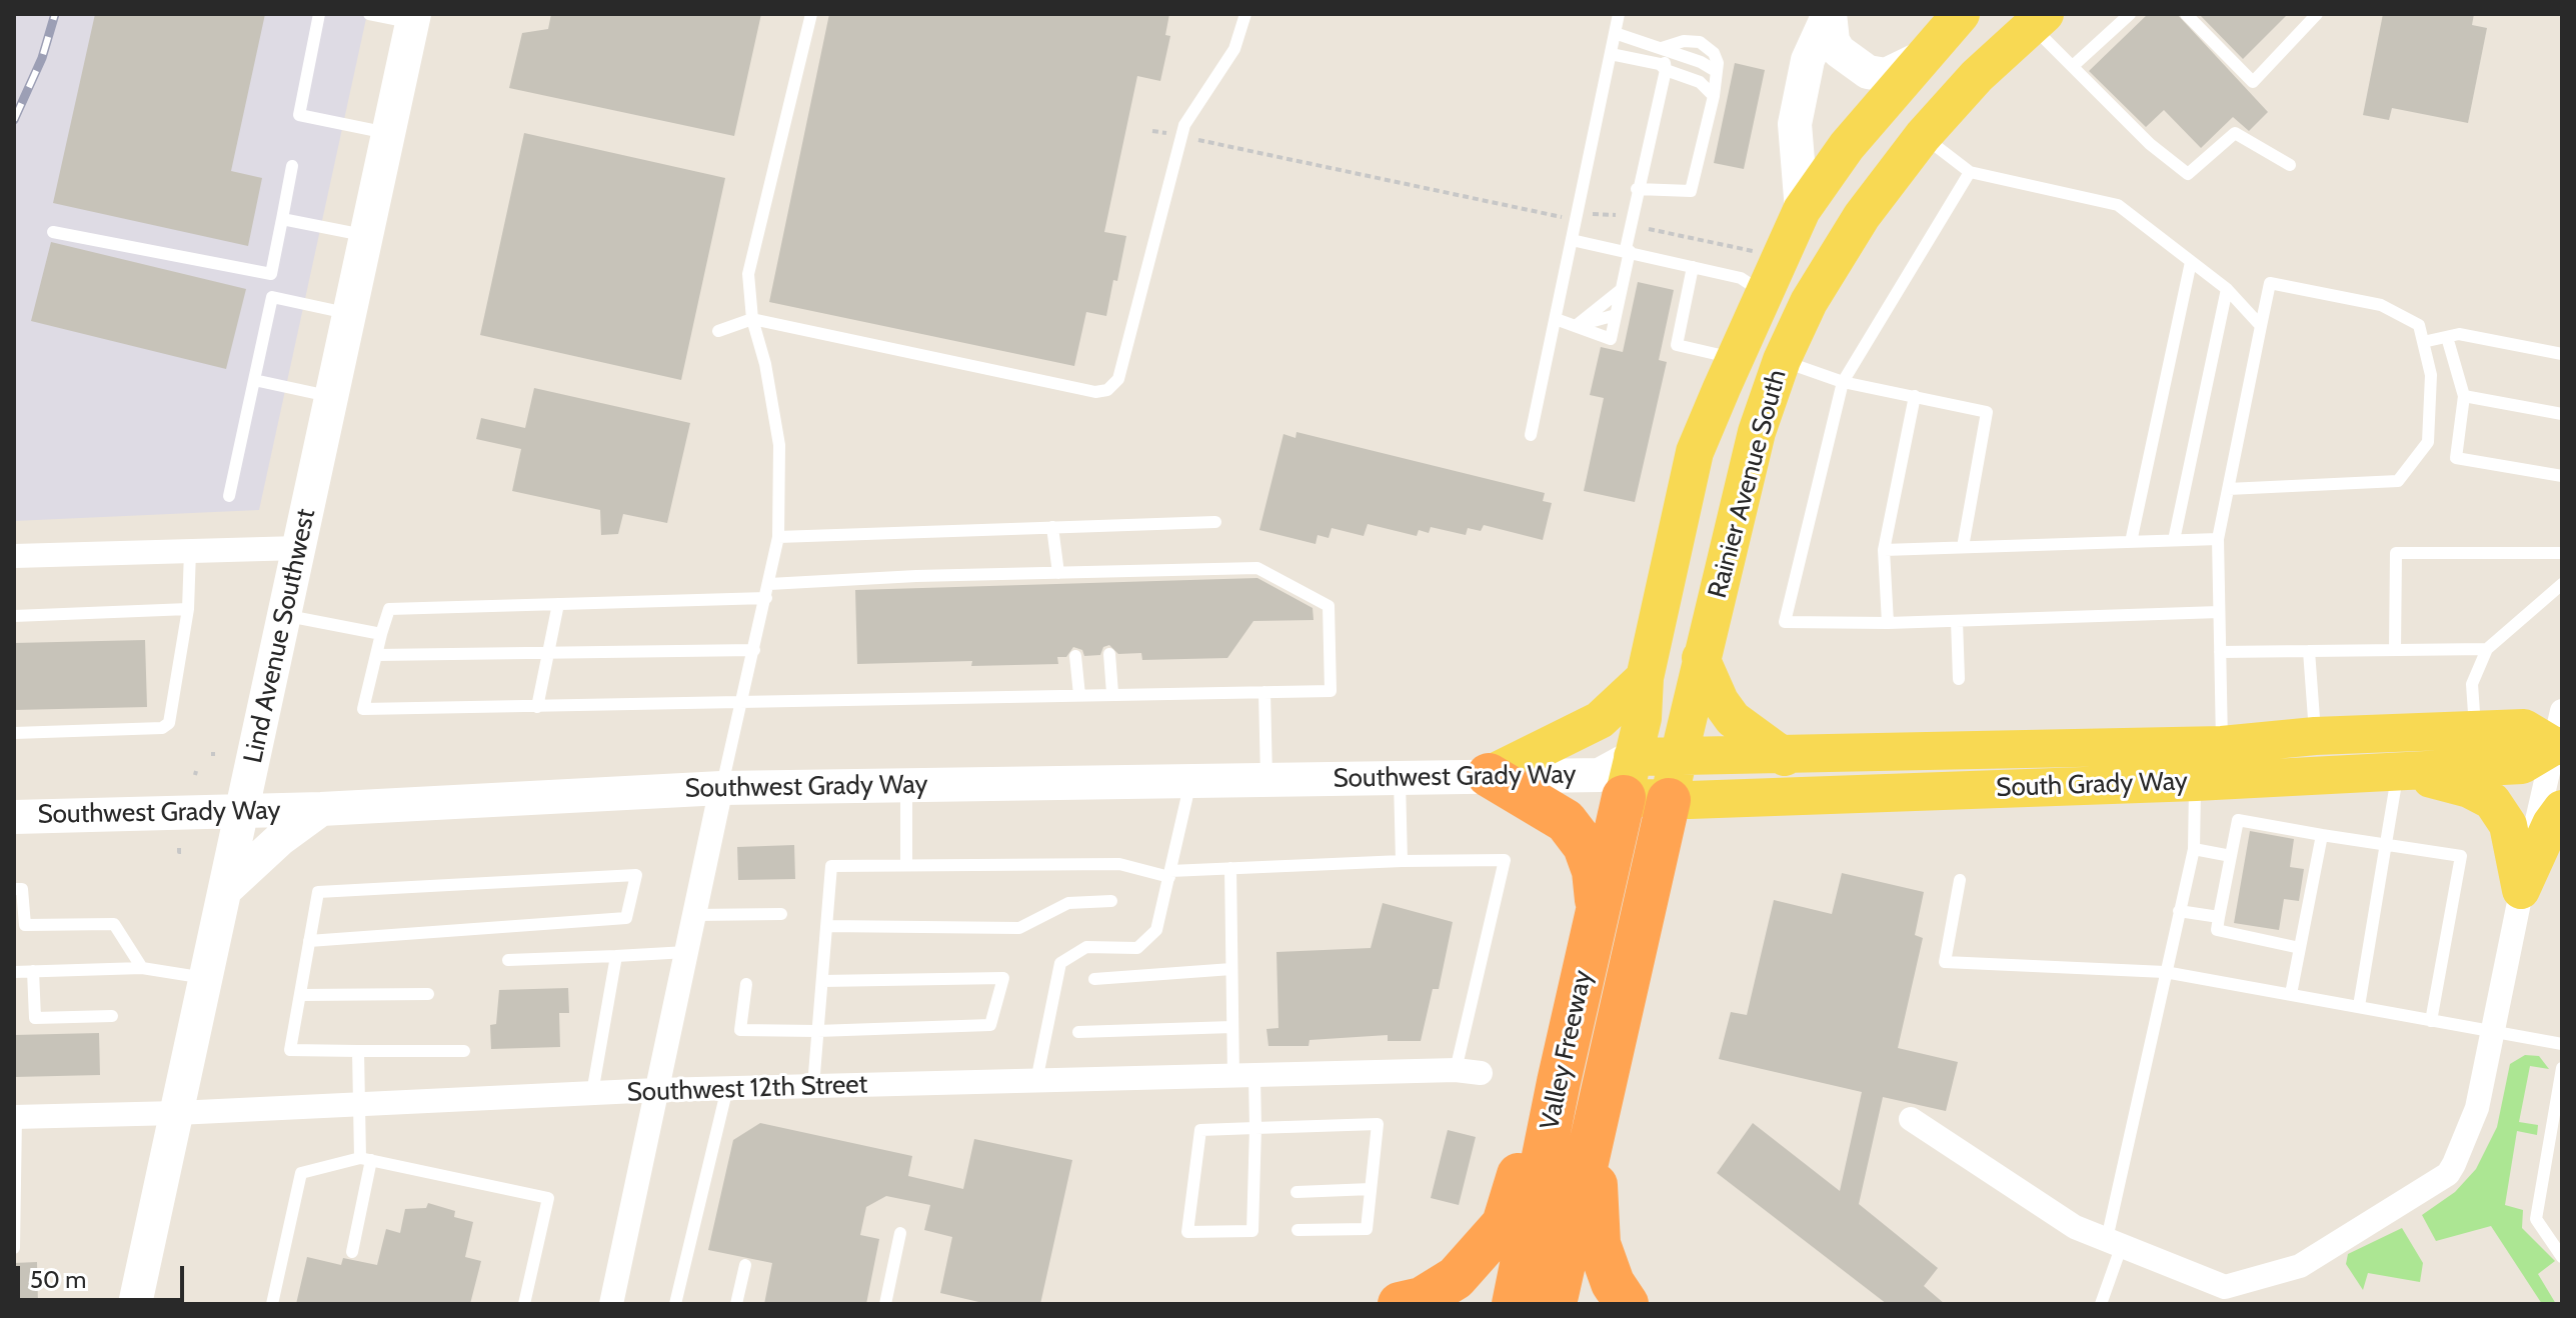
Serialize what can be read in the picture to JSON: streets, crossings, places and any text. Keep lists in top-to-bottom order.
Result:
{
  "streets": {
    "highway": ["Valley Freeway"],
    "main road": [
      "Rainier Avenue South",
      "Lind Avenue Southwest",
      "Southwest Grady Way",
      "South Grady Way"
    ],
    "street": ["Southwest 12th Street"]
  },
  "crossings": [
    ["Rainier Avenue South", "Southwest Grady Way"],
    ["Rainier Avenue South", "South Grady Way"],
    ["Rainier Avenue South", "Valley Freeway"],
    ["Lind Avenue Southwest", "Southwest Grady Way"],
    ["Lind Avenue Southwest", "Southwest 12th Street"],
    ["Southwest Grady Way", "South Grady Way"],
    ["Southwest Grady Way", "Valley Freeway"],
    ["South Grady Way", "Valley Freeway"]
  ],
  "scale_bar": "50 m"
}
